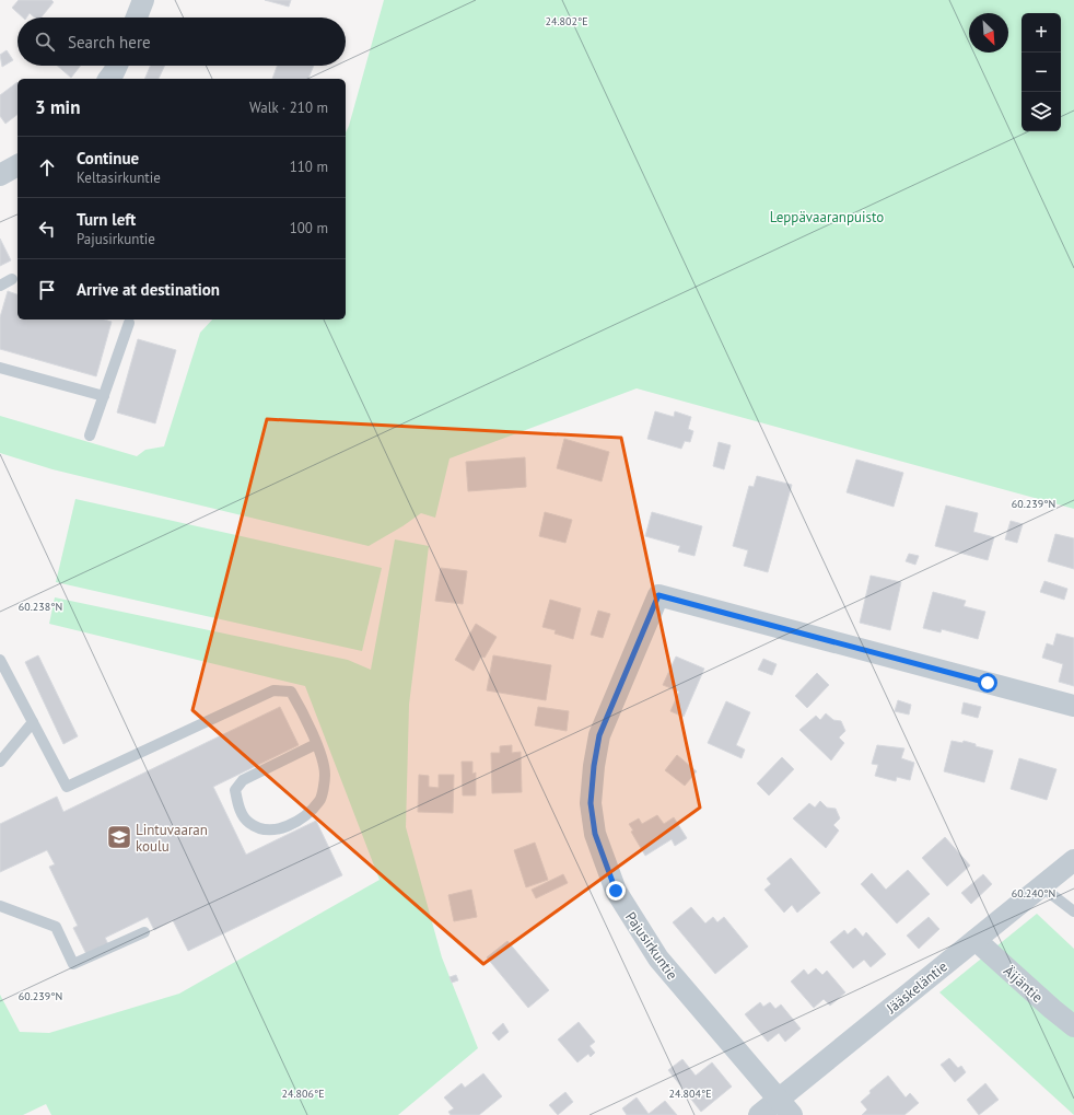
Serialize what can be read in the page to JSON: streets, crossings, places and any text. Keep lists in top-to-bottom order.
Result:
{
  "streets": {
    "street": ["Pajusirkuntie", "Äijäntie", "Jääskeläntie"]
  },
  "crossings": [
    ["Pajusirkuntie", "Jääskeläntie"],
    ["Äijäntie", "Jääskeläntie"]
  ],
  "parks": ["Leppävaaranpuisto"],
  "places": {
    "school or university": ["Lintuvaaran koulu"]
  },
  "north": "bottom right",
  "page": {
    "map_buttons": ["+", "−"],
    "search": "Search here",
    "heading": ["3 min", "Walk · 210 m"],
    "list": [
      ["Continue", "Keltasirkuntie", "110 m"],
      ["Turn left", "Pajusirkuntie", "100 m"],
      "Arrive at destination"
    ]
  },
  "coordinates": [
    "24.802°E",
    "60.239°N",
    "60.238°N",
    "60.240°N",
    "24.806°E",
    "24.804°E"
  ]
}
